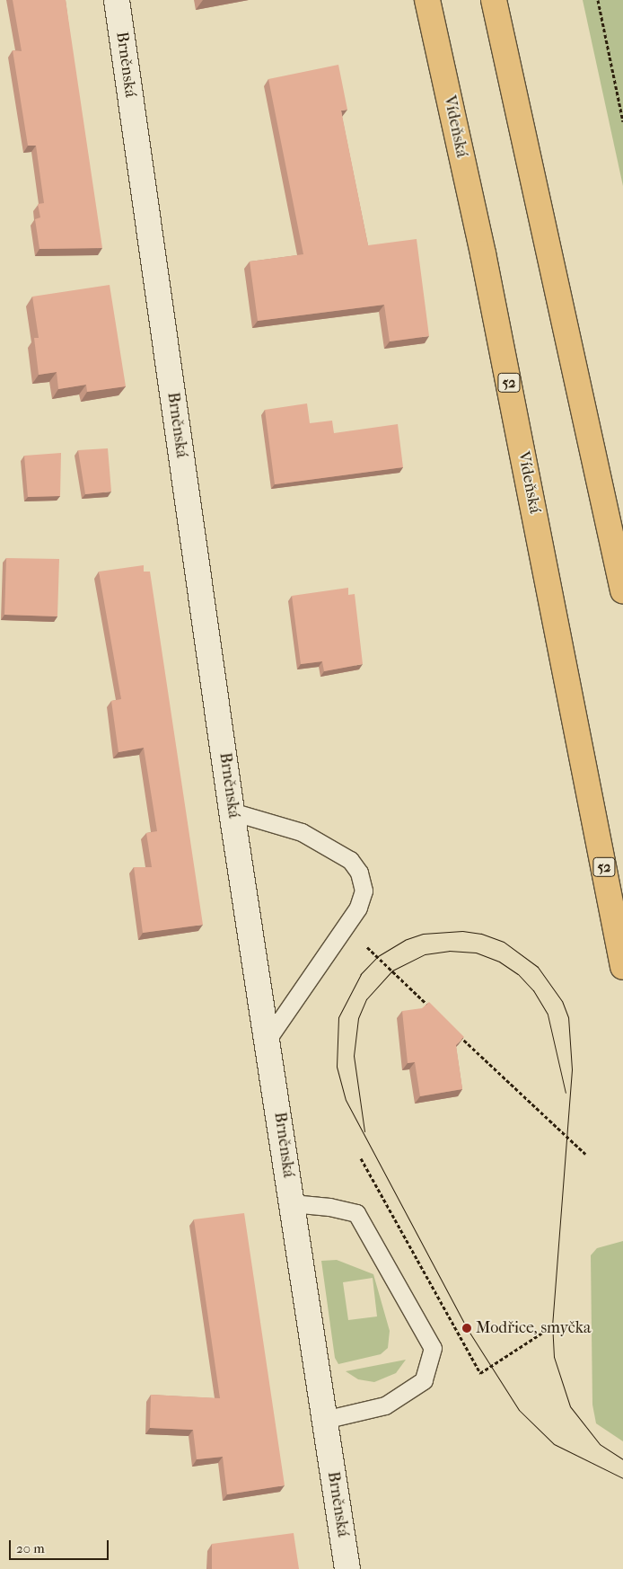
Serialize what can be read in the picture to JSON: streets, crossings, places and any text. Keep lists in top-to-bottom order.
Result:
{
  "streets": {
    "highway": ["Vídeňská", "52"],
    "street": ["Brněnská"]
  },
  "places": ["Modřice, smyčka"],
  "scale_bar": "20 m"
}
